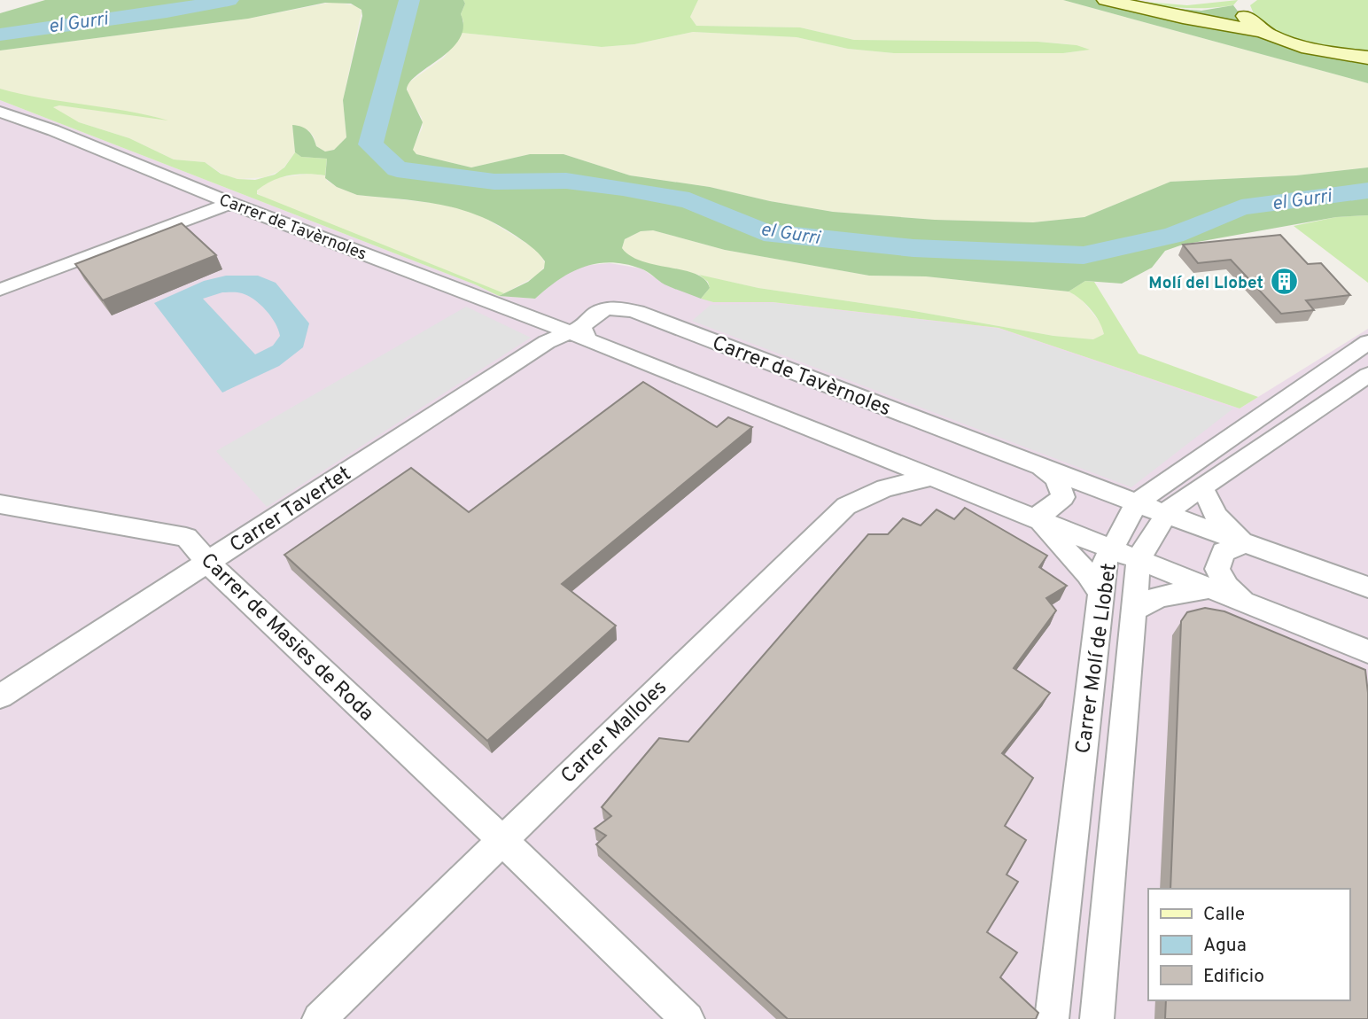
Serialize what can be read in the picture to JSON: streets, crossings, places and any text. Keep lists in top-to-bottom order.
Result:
{
  "streets": {
    "street": [
      "Carrer de Tavèrnoles",
      "Carrer Tavertet",
      "Carrer de Masies de Roda",
      "Carrer Molí de Llobet",
      "Carrer Malloles"
    ]
  },
  "crossings": [
    ["Carrer de Tavèrnoles", "Carrer Tavertet"],
    ["Carrer de Tavèrnoles", "Carrer Molí de Llobet"],
    ["Carrer de Tavèrnoles", "Carrer Malloles"],
    ["Carrer Tavertet", "Carrer de Masies de Roda"],
    ["Carrer de Masies de Roda", "Carrer Malloles"]
  ],
  "water": ["el Gurri"],
  "places": {
    "building": ["Molí del Llobet"]
  },
  "legend": ["Calle", "Agua", "Edificio"]
}
